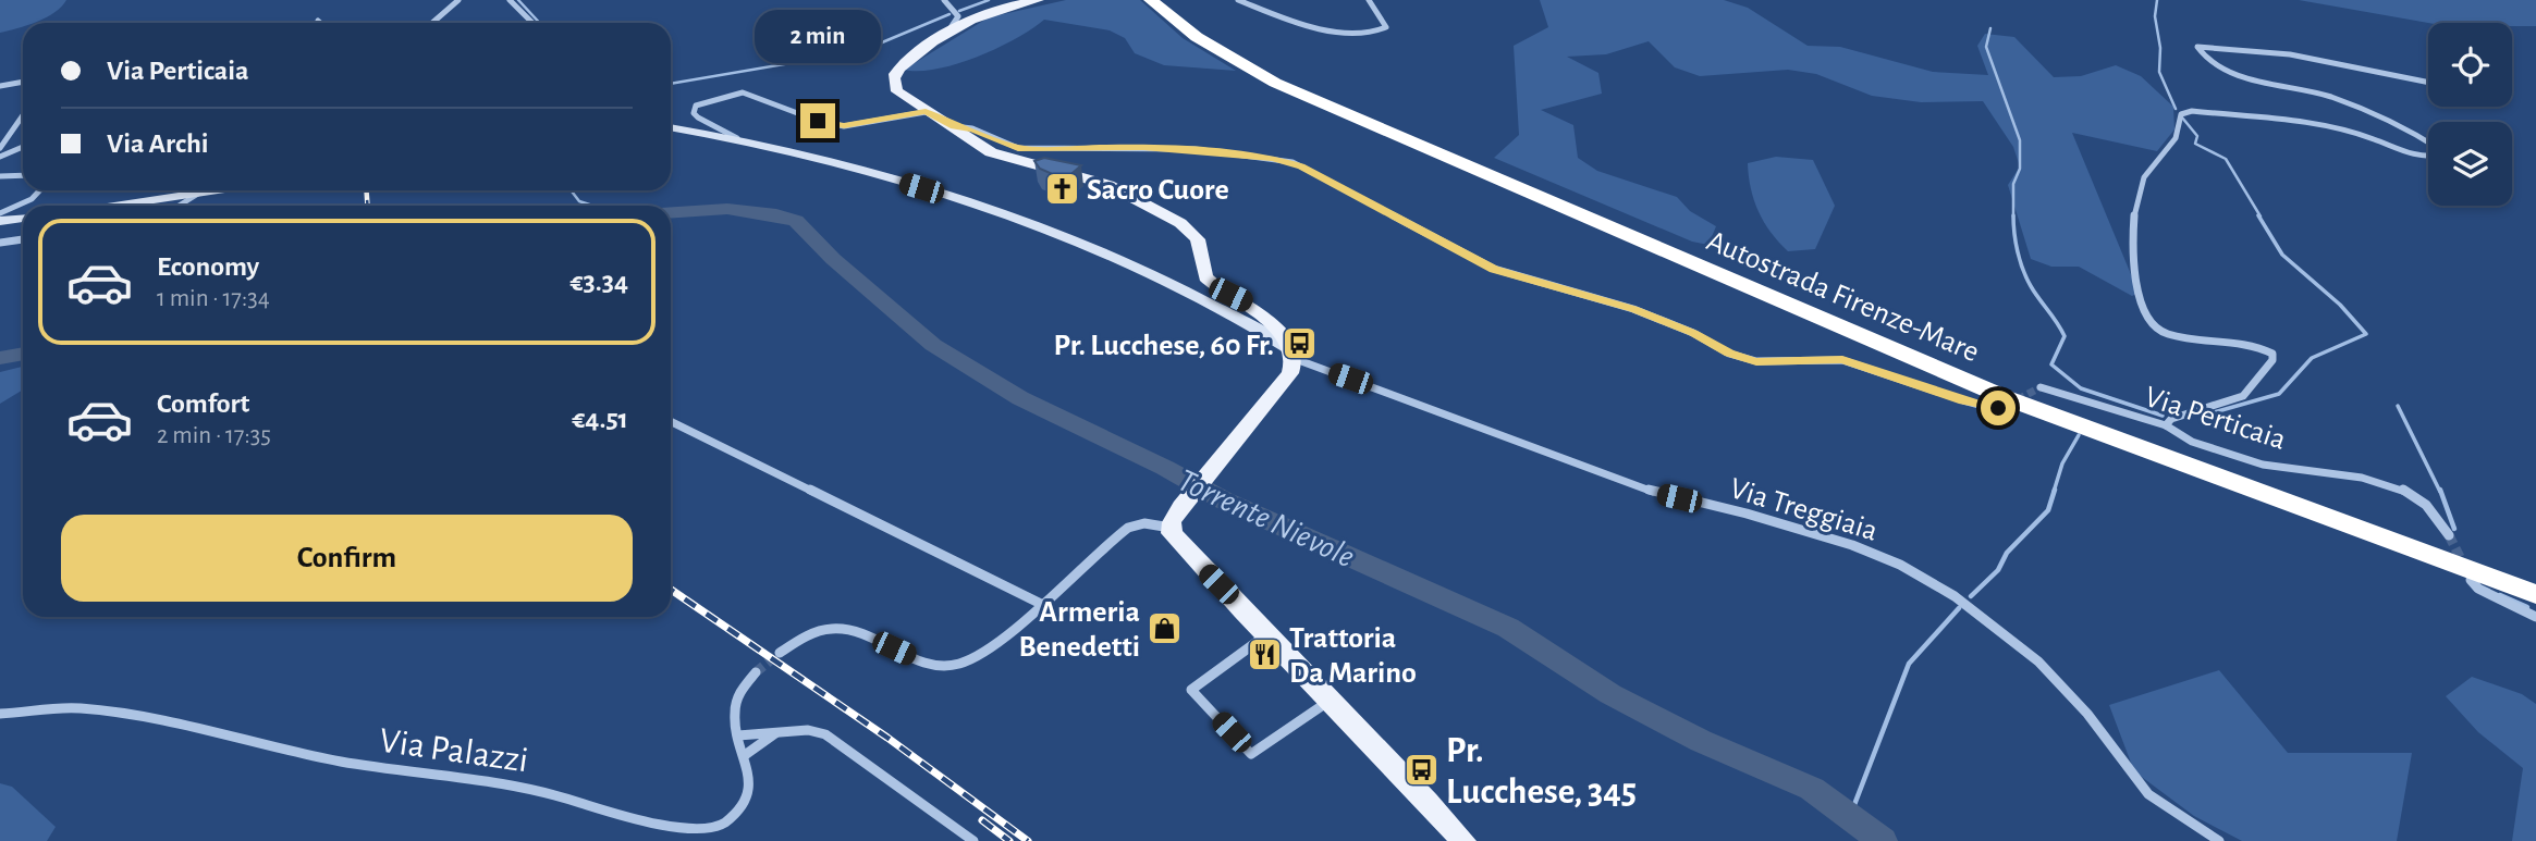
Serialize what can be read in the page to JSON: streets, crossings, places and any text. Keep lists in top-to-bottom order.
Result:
{
  "streets": {
    "highway": ["Autostrada Firenze-Mare"],
    "street": ["Via Perticaia", "Via Treggiaia", "Via Palazzi"]
  },
  "water": ["Torrente Nievole"],
  "places": {
    "church": ["Sacro Cuore"],
    "bus stop": ["Pr. Lucchese, 60 Fr.", "Pr. Lucchese, 345"],
    "shop": ["Armeria Benedetti"],
    "restaurant": ["Trattoria Da Marino"]
  },
  "page": {
    "bubble": "2 min",
    "banner": ["Via Perticaia", "Via Archi"],
    "list": [
      {
        "name": "Economy",
        "note": "1 min · 17:34",
        "value": "€3.34"
      },
      {
        "name": "Comfort",
        "note": "2 min · 17:35",
        "value": "€4.51"
      }
    ],
    "buttons": "Confirm"
  }
}
